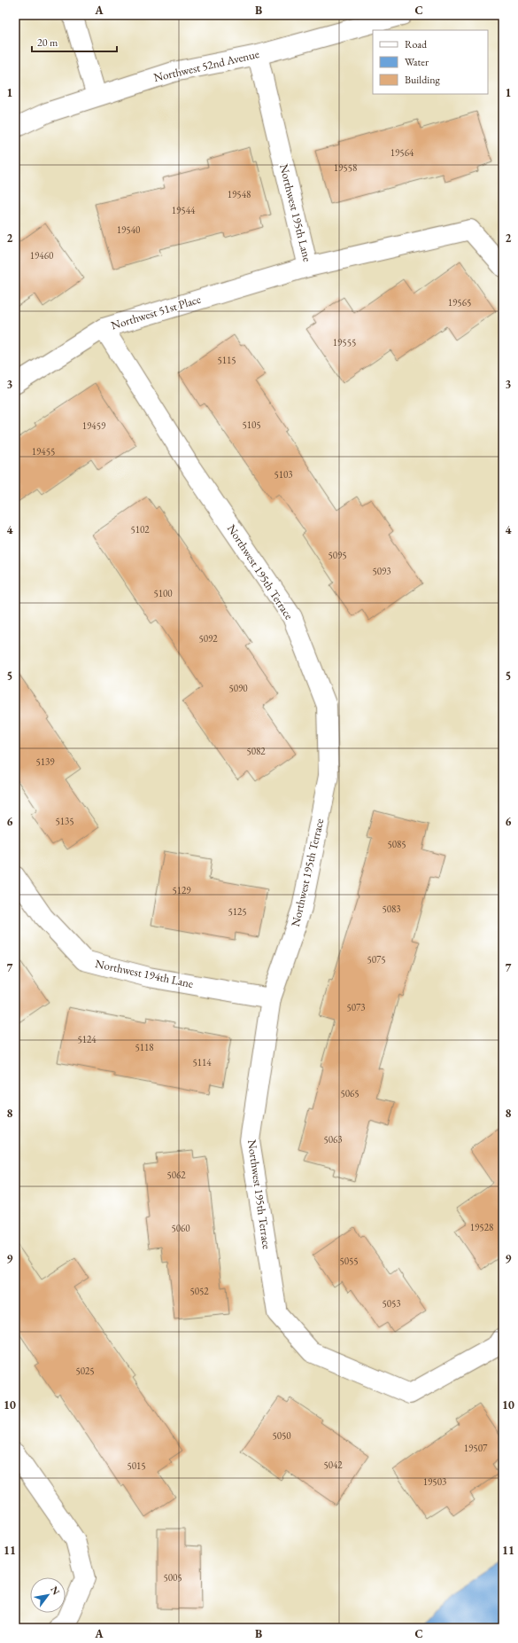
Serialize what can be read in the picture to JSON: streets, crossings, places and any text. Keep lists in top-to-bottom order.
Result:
{
  "streets": {
    "street": [
      "Northwest 52nd Avenue",
      "Northwest 195th Lane",
      "Northwest 51st Place",
      "Northwest 195th Terrace",
      "Northwest 194th Lane"
    ]
  },
  "crossings": [
    ["Northwest 52nd Avenue", "Northwest 195th Lane"],
    ["Northwest 195th Lane", "Northwest 51st Place"],
    ["Northwest 51st Place", "Northwest 195th Terrace"],
    ["Northwest 195th Terrace", "Northwest 194th Lane"]
  ],
  "house_numbers": [
    "19564",
    "19558",
    "19548",
    "19544",
    "19540",
    "19460",
    "19565",
    "19555",
    "5115",
    "5105",
    "19459",
    "19455",
    "5103",
    "5102",
    "5095",
    "5093",
    "5100",
    "5092",
    "5090",
    "5082",
    "5139",
    "5135",
    "5085",
    "5129",
    "5083",
    "5125",
    "5075",
    "5073",
    "5124",
    "5118",
    "5114",
    "5065",
    "5063",
    "5062",
    "19528",
    "5060",
    "5055",
    "5052",
    "5053",
    "5025",
    "5050",
    "19507",
    "5042",
    "5015",
    "19503",
    "5005"
  ],
  "legend": ["Road", "Water", "Building"],
  "scale_bar": "20 m",
  "north": "top right",
  "grid": {
    "columns": ["A", "B", "C"],
    "rows": [
      "1",
      "2",
      "3",
      "4",
      "5",
      "6",
      "7",
      "8",
      "9",
      "10",
      "11"
    ]
  }
}
